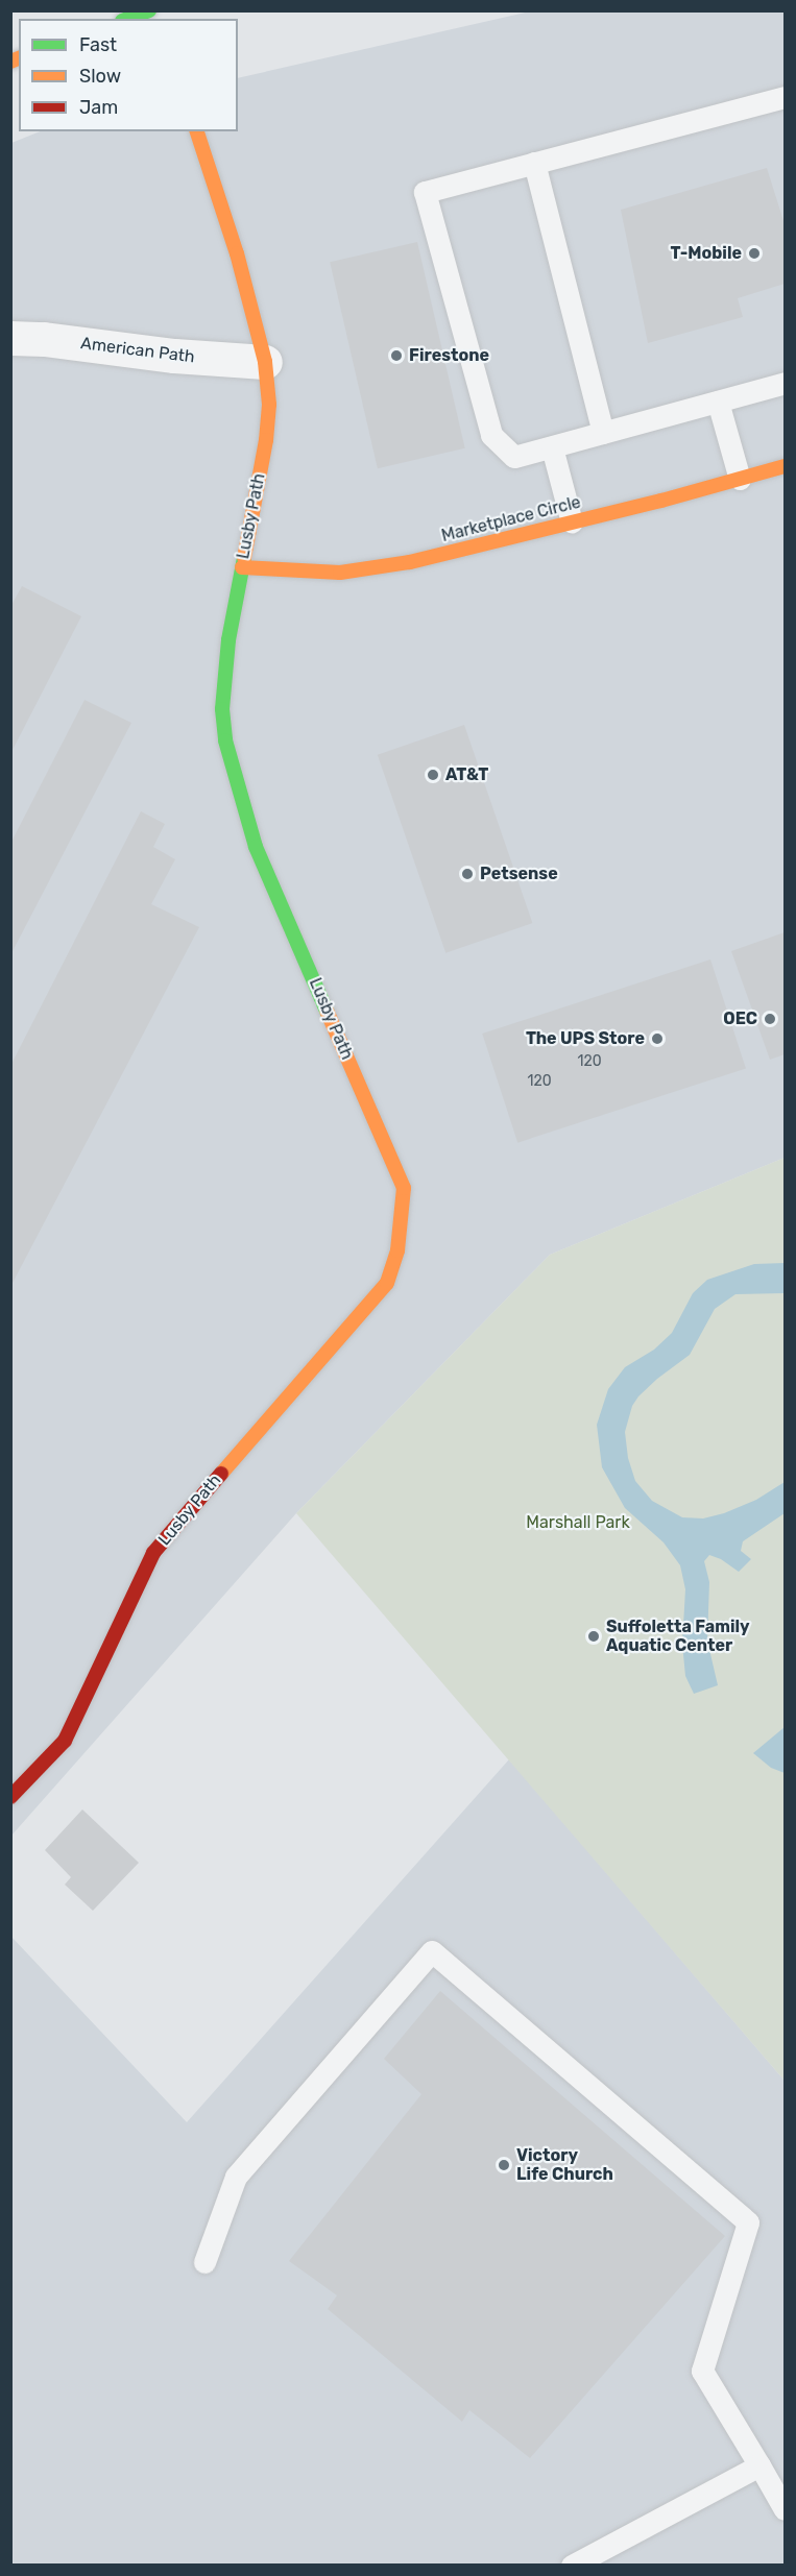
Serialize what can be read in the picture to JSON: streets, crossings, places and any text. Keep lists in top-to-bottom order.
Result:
{
  "streets": {
    "main road": ["Lusby Path", "Marketplace Circle"],
    "street": ["American Path"]
  },
  "crossings": [
    ["American Path", "Lusby Path"],
    ["Lusby Path", "Marketplace Circle"]
  ],
  "parks": ["Marshall Park"],
  "places": [
    "T-Mobile",
    "Firestone",
    "AT&T",
    "Petsense",
    "OEC",
    "The UPS Store",
    "Suffoletta Family Aquatic Center",
    "Victory Life Church"
  ],
  "house_numbers": ["120", "120"],
  "legend": ["Fast", "Slow", "Jam"]
}
